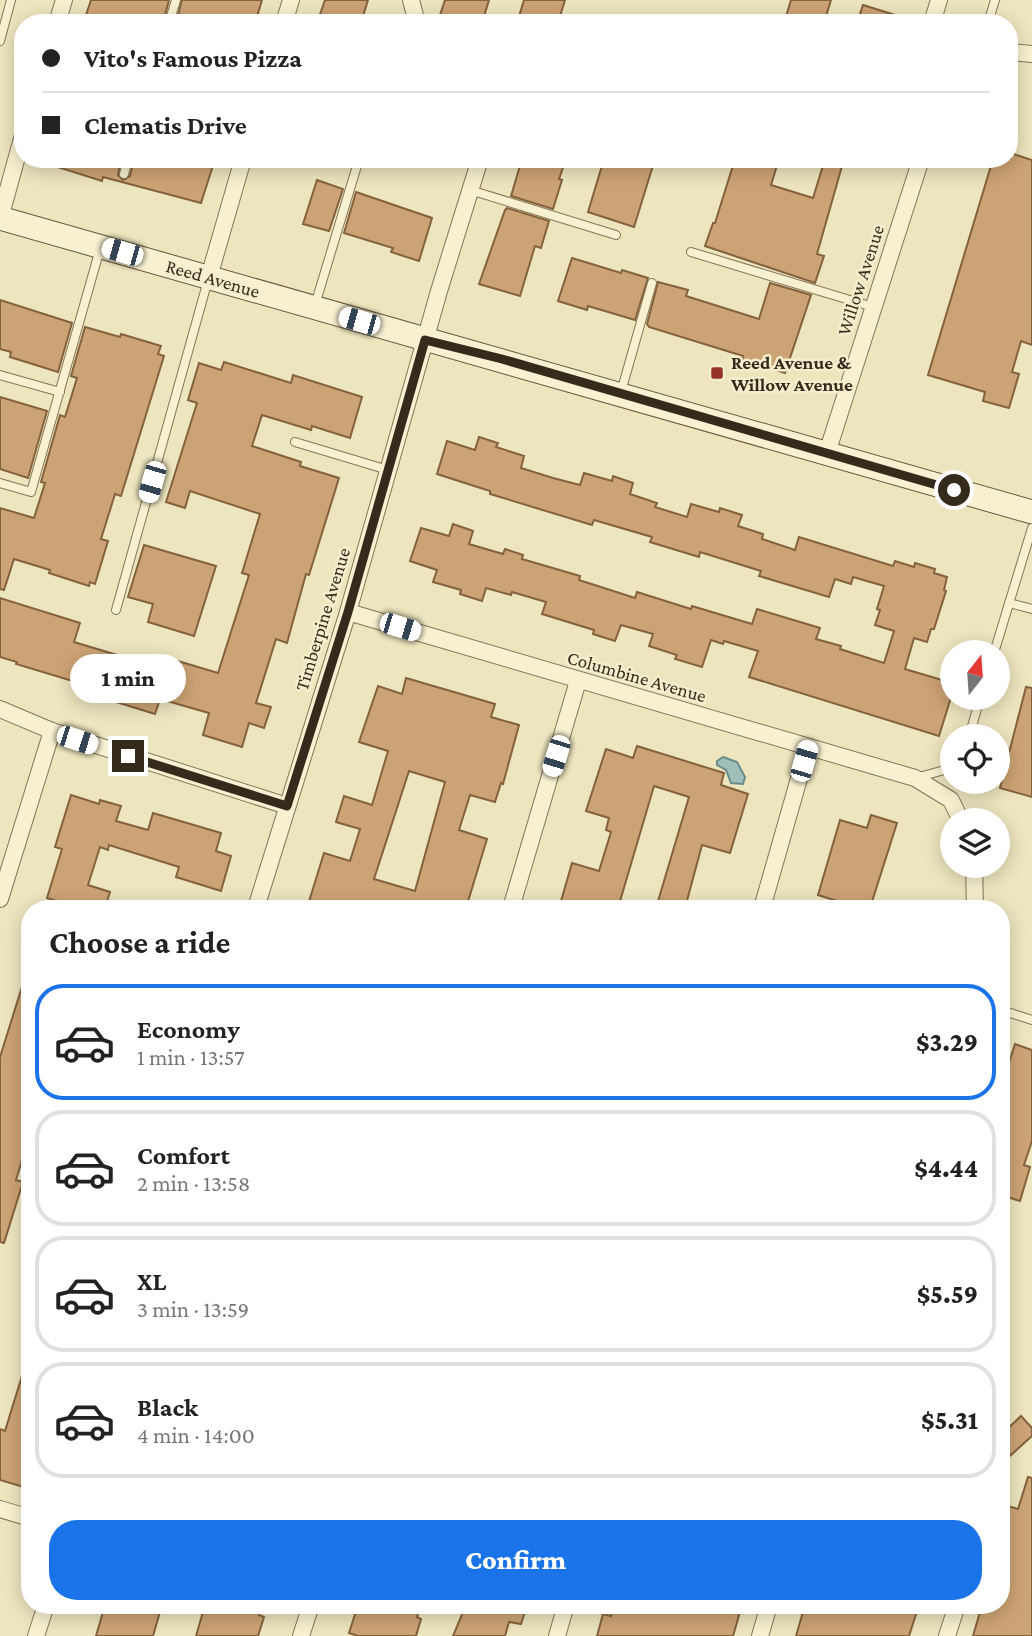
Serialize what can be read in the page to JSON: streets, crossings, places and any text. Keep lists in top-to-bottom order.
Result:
{
  "streets": {
    "main road": ["Reed Avenue"],
    "street": ["Willow Avenue", "Timberpine Avenue", "Columbine Avenue"]
  },
  "crossings": [
    ["Reed Avenue", "Willow Avenue"],
    ["Reed Avenue", "Timberpine Avenue"],
    ["Timberpine Avenue", "Columbine Avenue"]
  ],
  "places": {
    "transit": ["Reed Avenue & Willow Avenue"]
  },
  "north": "top",
  "page": {
    "banner": ["Vito's Famous Pizza", "Clematis Drive"],
    "bubble": "1 min",
    "heading": "Choose a ride",
    "list": [
      {
        "name": "Economy",
        "note": "1 min · 13:57",
        "value": "$3.29"
      },
      {
        "name": "Comfort",
        "note": "2 min · 13:58",
        "value": "$4.44"
      },
      {
        "name": "XL",
        "note": "3 min · 13:59",
        "value": "$5.59"
      },
      {
        "name": "Black",
        "note": "4 min · 14:00",
        "value": "$5.31"
      }
    ],
    "buttons": "Confirm"
  }
}
